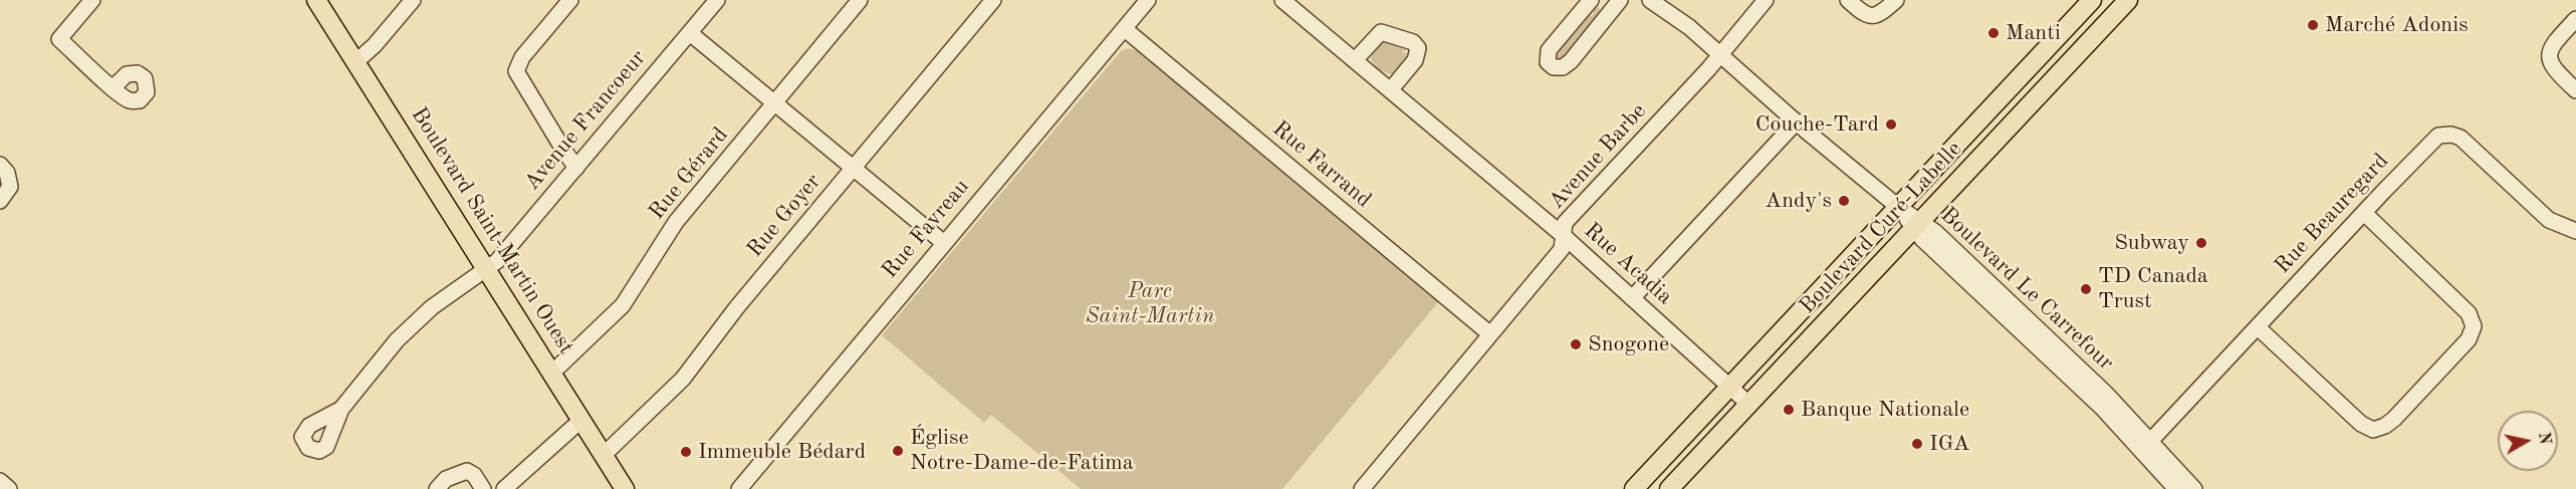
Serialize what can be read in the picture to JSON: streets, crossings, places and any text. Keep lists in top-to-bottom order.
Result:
{
  "streets": {
    "main road": ["Boulevard Curé-Labelle", "Boulevard Saint-Martin Ouest"],
    "street": [
      "Avenue Francoeur",
      "Avenue Barbe",
      "Rue Farrand",
      "Rue Gérard",
      "Rue Beauregard",
      "Rue Goyer",
      "Rue Favreau",
      "Rue Acadia",
      "Boulevard Le Carrefour"
    ]
  },
  "crossings": [
    ["Avenue Francoeur", "Boulevard Saint-Martin Ouest"],
    ["Avenue Barbe", "Rue Farrand"],
    ["Avenue Barbe", "Rue Acadia"],
    ["Avenue Barbe", "Boulevard Le Carrefour"],
    ["Rue Farrand", "Rue Favreau"],
    ["Rue Gérard", "Boulevard Saint-Martin Ouest"],
    ["Rue Beauregard", "Boulevard Le Carrefour"],
    ["Rue Goyer", "Boulevard Saint-Martin Ouest"],
    ["Boulevard Curé-Labelle", "Rue Acadia"],
    ["Boulevard Curé-Labelle", "Boulevard Le Carrefour"]
  ],
  "parks": ["Parc Saint-Martin"],
  "places": [
    "Marché Adonis",
    "Manti",
    "Couche-Tard",
    "Andy's",
    "Subway",
    "TD Canada Trust",
    "Snogone",
    "Banque Nationale",
    "IGA",
    "Église Notre-Dame-de-Fatima",
    "Immeuble Bédard"
  ],
  "north": "right"
}
